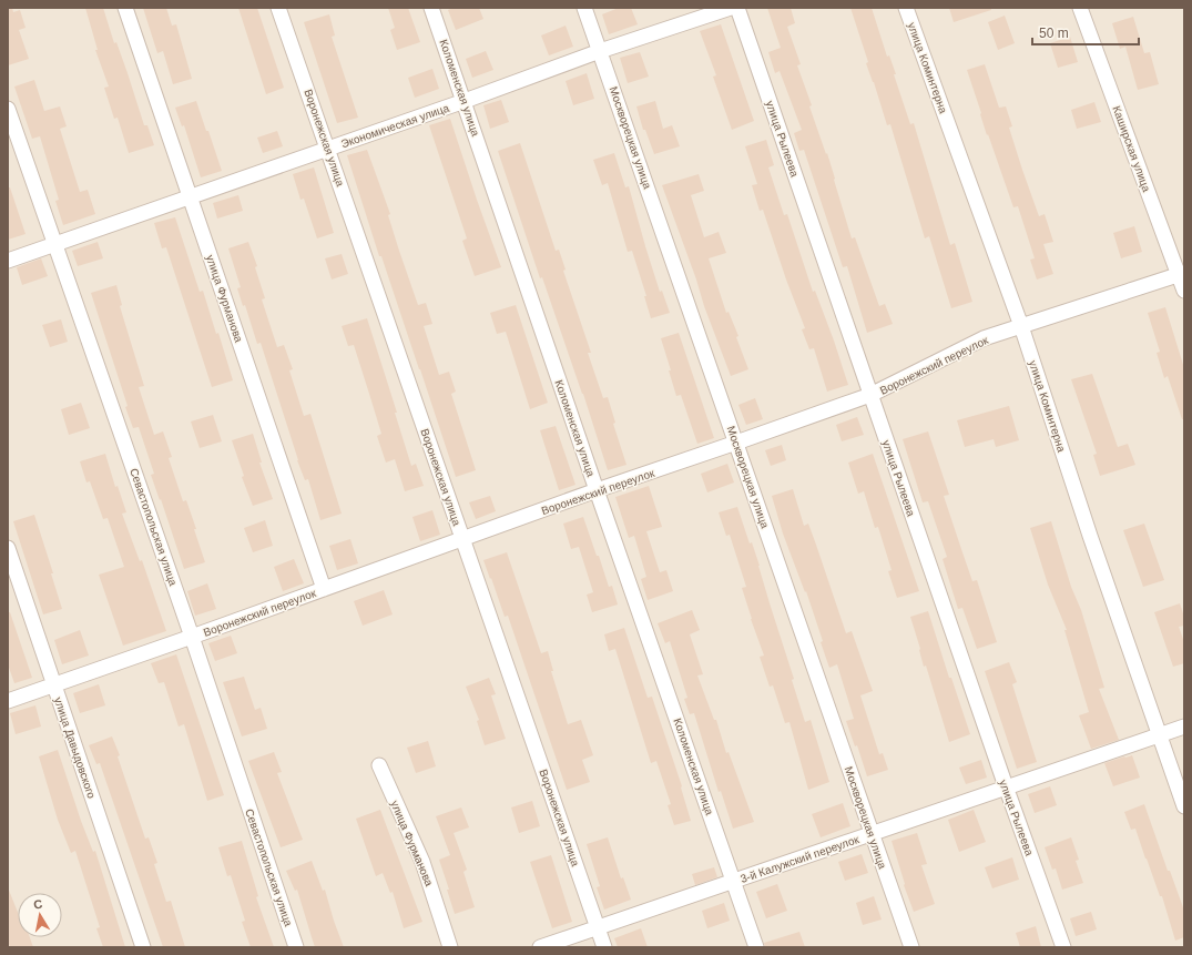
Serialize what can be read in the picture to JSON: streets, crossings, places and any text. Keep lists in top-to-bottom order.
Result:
{
  "streets": {
    "street": [
      "улица Коминтерна",
      "Коломенская улица",
      "Экономическая улица",
      "Воронежская улица",
      "Москворецкая улица",
      "улица Рылеева",
      "Каширская улица",
      "улица Фурманова",
      "Воронежский переулок",
      "Севастопольская улица",
      "улица Давыдовского",
      "3-й Калужский переулок"
    ]
  },
  "crossings": [
    ["улица Коминтерна", "Воронежский переулок"],
    ["улица Коминтерна", "3-й Калужский переулок"],
    ["Коломенская улица", "Экономическая улица"],
    ["Коломенская улица", "Воронежский переулок"],
    ["Коломенская улица", "3-й Калужский переулок"],
    ["Экономическая улица", "Воронежская улица"],
    ["Экономическая улица", "Москворецкая улица"],
    ["Экономическая улица", "улица Фурманова"],
    ["Экономическая улица", "Севастопольская улица"],
    ["Воронежская улица", "Воронежский переулок"],
    ["Воронежская улица", "3-й Калужский переулок"],
    ["Москворецкая улица", "Воронежский переулок"],
    ["Москворецкая улица", "3-й Калужский переулок"],
    ["улица Рылеева", "Воронежский переулок"],
    ["улица Рылеева", "3-й Калужский переулок"],
    ["Каширская улица", "Воронежский переулок"],
    ["улица Фурманова", "Воронежский переулок"],
    ["Воронежский переулок", "Севастопольская улица"],
    ["Воронежский переулок", "улица Давыдовского"]
  ],
  "scale_bar": "50 m",
  "north": "top"
}
